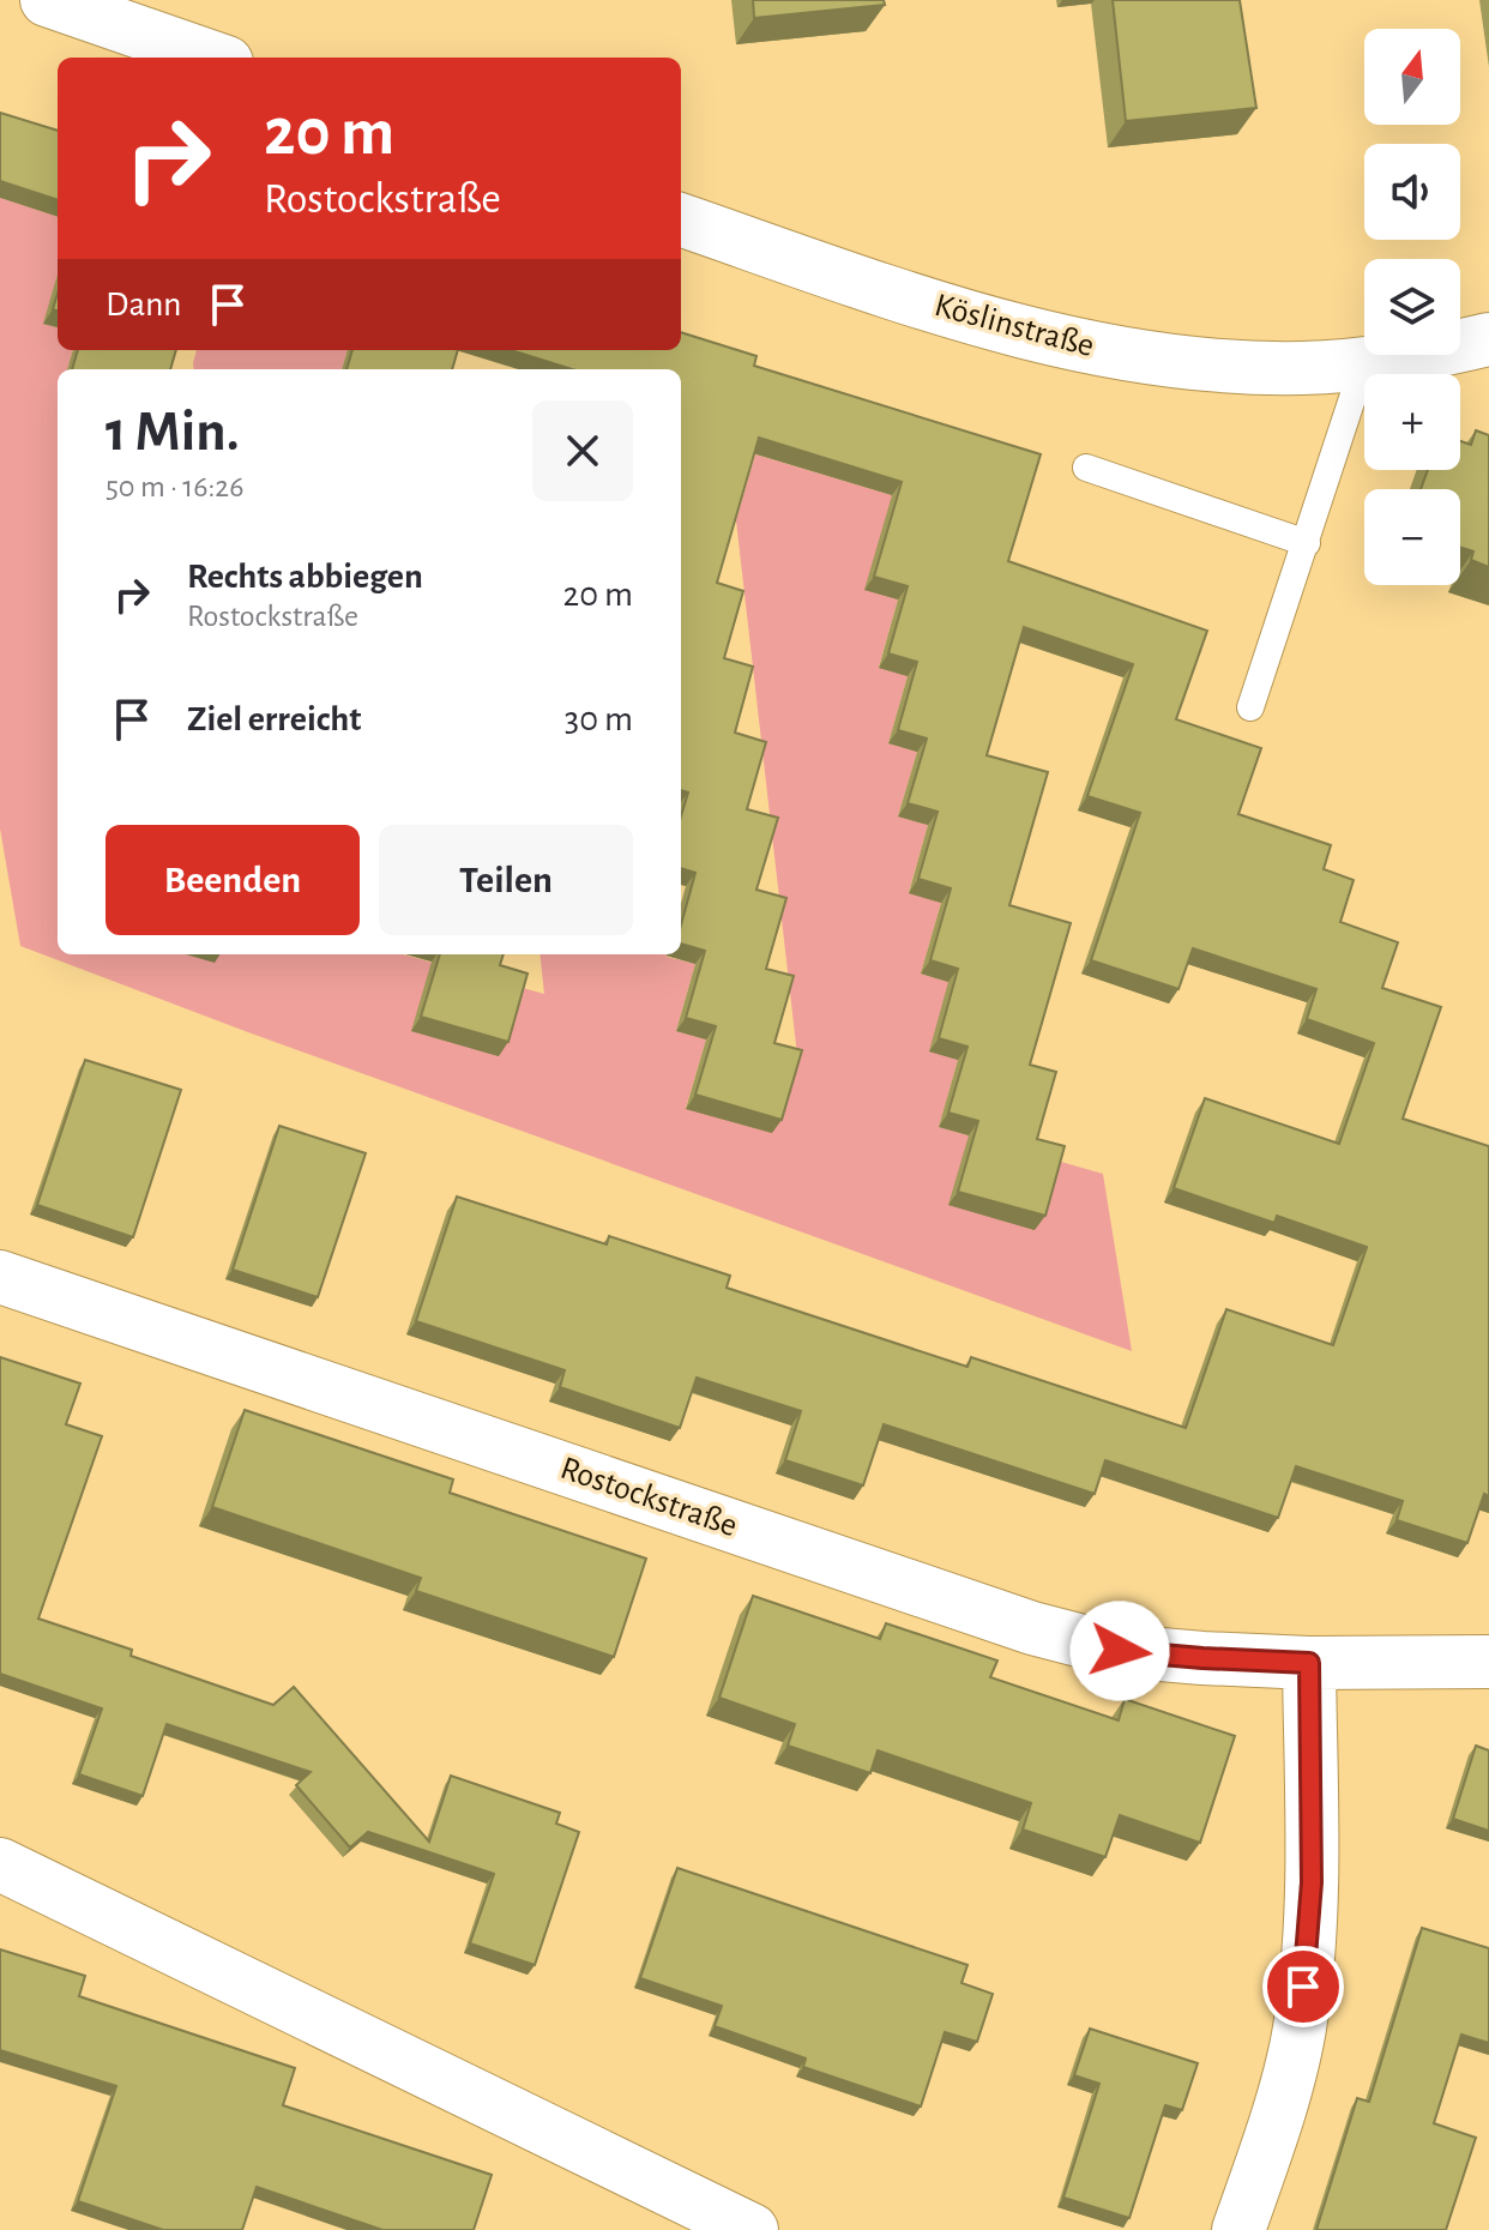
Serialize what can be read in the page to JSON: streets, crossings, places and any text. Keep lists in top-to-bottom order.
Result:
{
  "streets": {
    "street": ["Köslinstraße", "Rostockstraße"]
  },
  "north": "top",
  "page": {
    "map_buttons": ["+", "−"],
    "turn": ["20 m", "Rostockstraße"],
    "then": "Dann",
    "heading": ["1 Min.", "50 m · 16:26"],
    "list": [
      {
        "name": "Rechts abbiegen",
        "note": "Rostockstraße",
        "value": "20 m"
      },
      {
        "name": "Ziel erreicht",
        "value": "30 m"
      }
    ],
    "buttons": ["Beenden", "Teilen"]
  }
}
